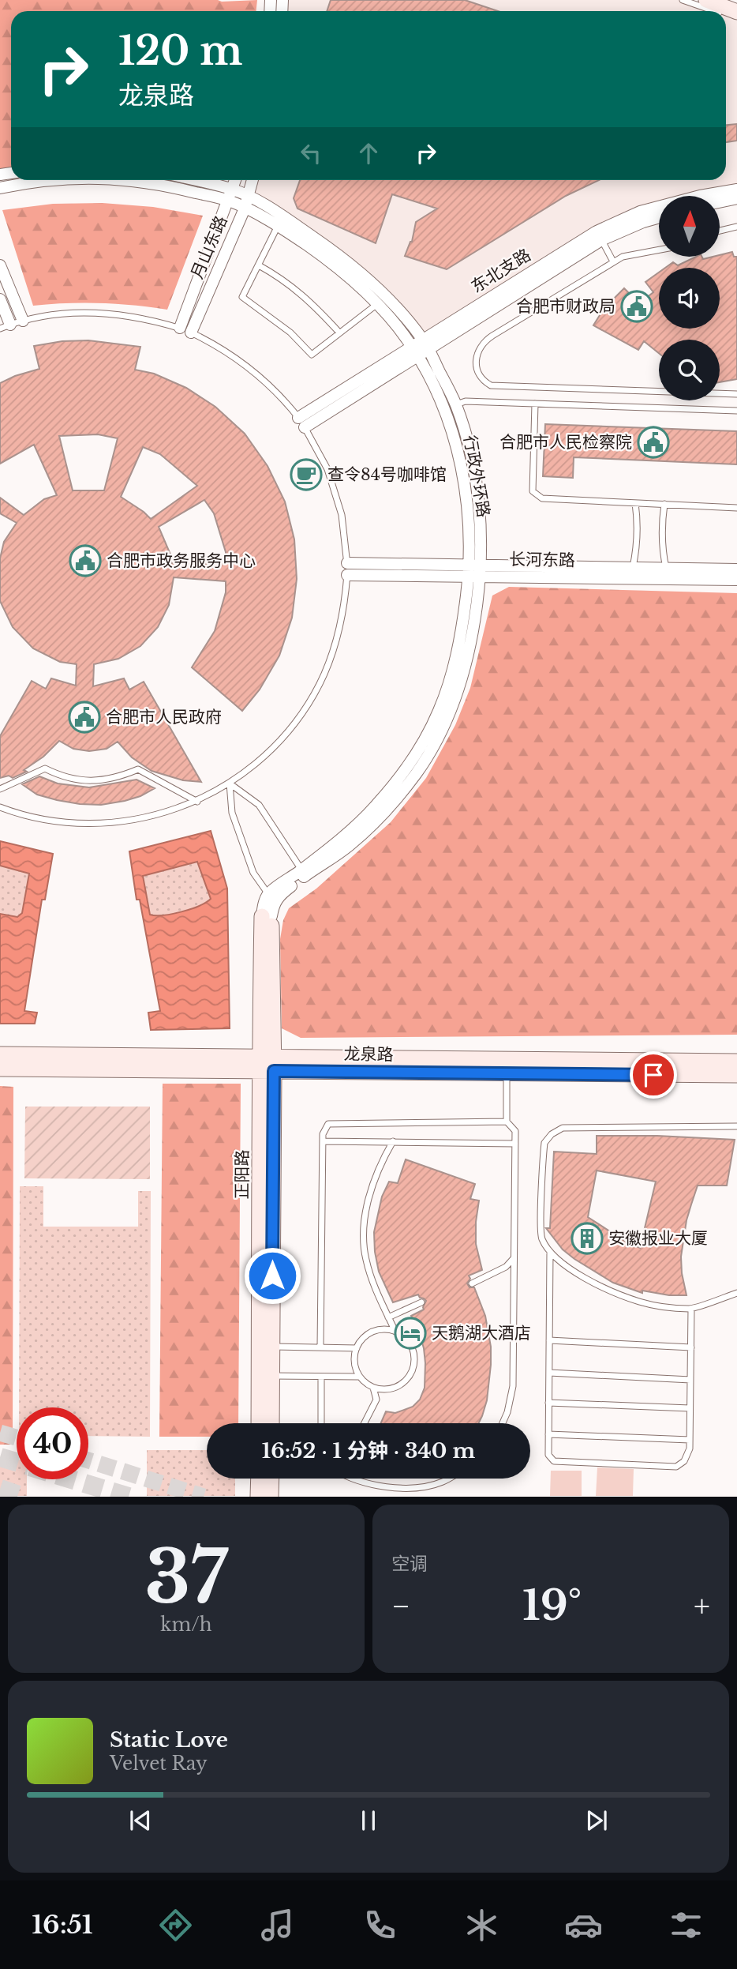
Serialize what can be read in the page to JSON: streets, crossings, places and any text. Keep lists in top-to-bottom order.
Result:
{
  "streets": {
    "street": [
      "月山东路",
      "东北支路",
      "行政外环路",
      "长河东路",
      "龙泉路",
      "正阳路"
    ]
  },
  "crossings": [
    ["月山东路", "行政外环路"],
    ["东北支路", "行政外环路"],
    ["行政外环路", "长河东路"],
    ["行政外环路", "正阳路"],
    ["龙泉路", "正阳路"]
  ],
  "places": {
    "public building": [
      "合肥市财政局",
      "合肥市人民检察院",
      "合肥市政务服务中心",
      "合肥市人民政府"
    ],
    "cafe": ["查令84号咖啡馆"],
    "building": ["安徽报业大厦"],
    "hotel": ["天鹅湖大酒店"]
  },
  "north": "top",
  "page": {
    "turn": ["120 m", "龙泉路"],
    "limit": "40",
    "trip": "16:52 · 1 分钟 · 340 m",
    "tile": [
      ["37", "km/h"],
      "空调"
    ],
    "heat": ["−", "19°", "+"],
    "song": ["Static Love", "Velvet Ray"],
    "tabs": "16:51"
  }
}
